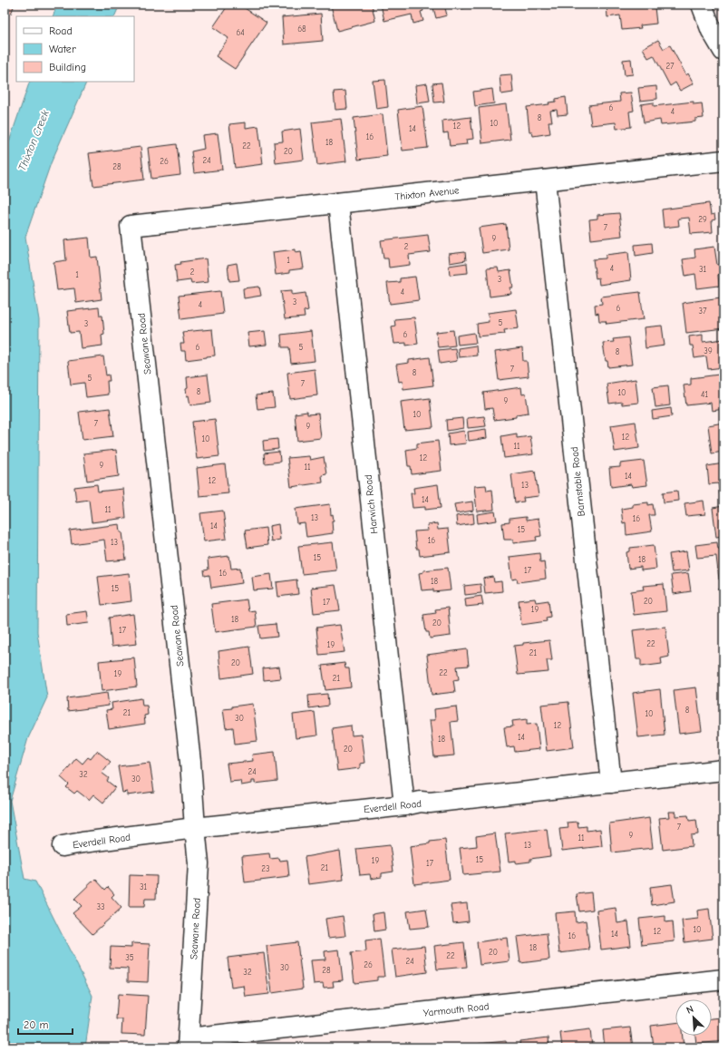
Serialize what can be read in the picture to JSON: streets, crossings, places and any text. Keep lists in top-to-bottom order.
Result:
{
  "streets": {
    "street": [
      "Thixton Avenue",
      "Seawane Road",
      "Barnstable Road",
      "Harwich Road",
      "Everdell Road",
      "Yarmouth Road"
    ]
  },
  "crossings": [
    ["Thixton Avenue", "Seawane Road"],
    ["Thixton Avenue", "Barnstable Road"],
    ["Thixton Avenue", "Harwich Road"],
    ["Seawane Road", "Everdell Road"],
    ["Seawane Road", "Yarmouth Road"],
    ["Barnstable Road", "Everdell Road"],
    ["Harwich Road", "Everdell Road"]
  ],
  "water": ["Thixton Creek"],
  "house_numbers": [
    "68",
    "64",
    "27",
    "6",
    "4",
    "8",
    "10",
    "12",
    "14",
    "16",
    "18",
    "22",
    "20",
    "24",
    "26",
    "28",
    "29",
    "7",
    "9",
    "2",
    "1",
    "4",
    "31",
    "2",
    "1",
    "3",
    "4",
    "3",
    "4",
    "6",
    "37",
    "5",
    "3",
    "6",
    "6",
    "5",
    "39",
    "8",
    "7",
    "8",
    "5",
    "7",
    "8",
    "10",
    "41",
    "9",
    "10",
    "7",
    "9",
    "12",
    "10",
    "11",
    "12",
    "9",
    "11",
    "14",
    "12",
    "13",
    "14",
    "11",
    "13",
    "16",
    "14",
    "15",
    "16",
    "13",
    "15",
    "18",
    "17",
    "16",
    "18",
    "15",
    "20",
    "17",
    "19",
    "18",
    "20",
    "17",
    "22",
    "19",
    "21",
    "20",
    "22",
    "19",
    "21",
    "8",
    "21",
    "10",
    "30",
    "12",
    "14",
    "18",
    "20",
    "24",
    "32",
    "30",
    "7",
    "9",
    "11",
    "13",
    "15",
    "19",
    "17",
    "21",
    "23",
    "31",
    "33",
    "10",
    "12",
    "14",
    "16",
    "18",
    "20",
    "22",
    "35",
    "24",
    "26",
    "30",
    "28",
    "32"
  ],
  "legend": ["Road", "Water", "Building"],
  "scale_bar": "20 m",
  "north": "top left"
}
